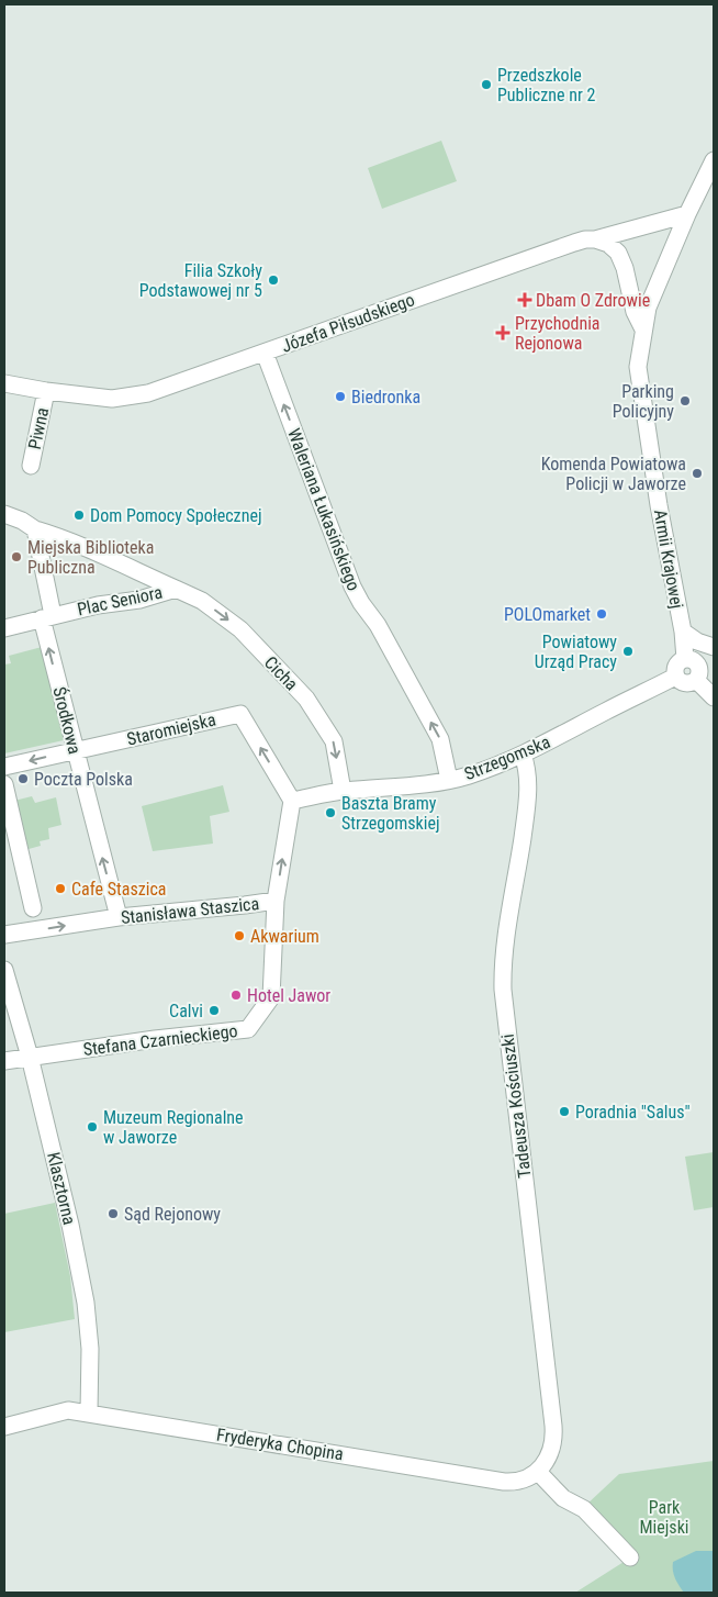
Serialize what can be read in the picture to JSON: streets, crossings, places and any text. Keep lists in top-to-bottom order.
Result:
{
  "streets": {
    "street": [
      "Józefa Piłsudskiego",
      "Piwna",
      "Waleriana Łukasińskiego",
      "Armii Krajowej",
      "Plac Seniora",
      "Cicha",
      "Środkowa",
      "Staromiejska",
      "Strzegomska",
      "Stanisława Staszica",
      "Stefana Czarnieckiego",
      "Tadeusza Kościuszki",
      "Klasztorna",
      "Fryderyka Chopina"
    ]
  },
  "crossings": [
    ["Józefa Piłsudskiego", "Piwna"],
    ["Józefa Piłsudskiego", "Waleriana Łukasińskiego"],
    ["Józefa Piłsudskiego", "Armii Krajowej"],
    ["Waleriana Łukasińskiego", "Strzegomska"],
    ["Armii Krajowej", "Strzegomska"],
    ["Plac Seniora", "Cicha"],
    ["Plac Seniora", "Środkowa"],
    ["Cicha", "Strzegomska"],
    ["Środkowa", "Staromiejska"],
    ["Środkowa", "Stanisława Staszica"],
    ["Staromiejska", "Strzegomska"],
    ["Staromiejska", "Stanisława Staszica"],
    ["Strzegomska", "Stanisława Staszica"],
    ["Strzegomska", "Tadeusza Kościuszki"],
    ["Stanisława Staszica", "Stefana Czarnieckiego"],
    ["Stefana Czarnieckiego", "Klasztorna"],
    ["Tadeusza Kościuszki", "Fryderyka Chopina"],
    ["Klasztorna", "Fryderyka Chopina"]
  ],
  "one_way": [
    "Waleriana Łukasińskiego",
    "Cicha",
    "Staromiejska",
    "Stanisława Staszica"
  ],
  "parks": ["Park Miejski"],
  "places": {
    "other": [
      "Przedszkole Publiczne nr 2",
      "Filia Szkoły Podstawowej nr 5",
      "Biedronka",
      "Parking Policyjny",
      "Komenda Powiatowa Policji w Jaworze",
      "Dom Pomocy Społecznej",
      "Miejska Biblioteka Publiczna",
      "POLOmarket",
      "Powiatowy Urząd Pracy",
      "Poczta Polska",
      "Baszta Bramy Strzegomskiej",
      "Cafe Staszica",
      "Akwarium",
      "Hotel Jawor",
      "Calvi",
      "Poradnia \"Salus\"",
      "Muzeum Regionalne w Jaworze",
      "Sąd Rejonowy"
    ],
    "health": ["Dbam O Zdrowie", "Przychodnia Rejonowa"]
  }
}
